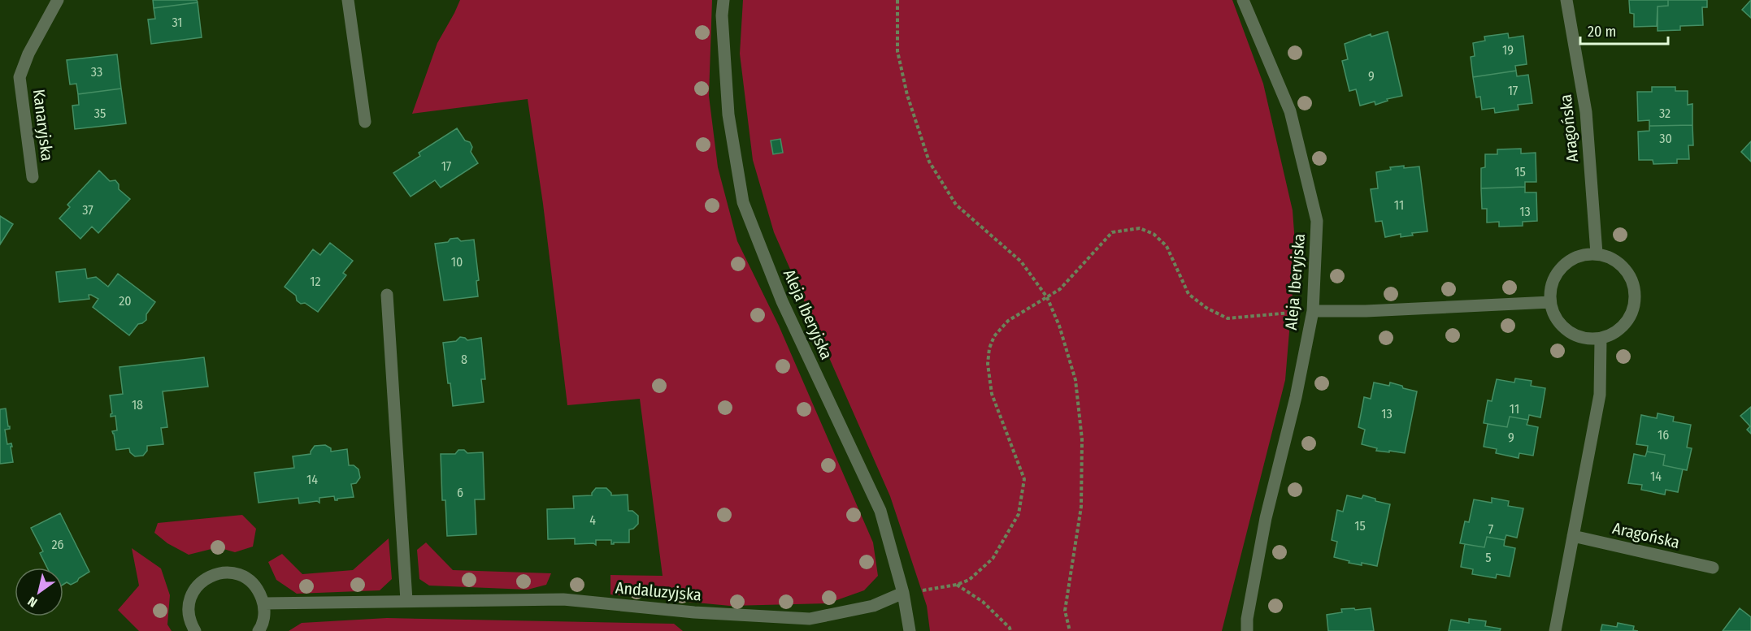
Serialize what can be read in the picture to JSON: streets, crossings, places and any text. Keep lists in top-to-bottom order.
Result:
{
  "streets": {
    "street": [
      "Kanaryjska",
      "Aragońska",
      "Aleja Iberyjska",
      "Andaluzyjska"
    ]
  },
  "crossings": [
    ["Aleja Iberyjska", "Andaluzyjska"]
  ],
  "house_numbers": [
    "31",
    "19",
    "33",
    "9",
    "17",
    "35",
    "32",
    "30",
    "17",
    "15",
    "11",
    "37",
    "13",
    "10",
    "12",
    "20",
    "8",
    "18",
    "11",
    "13",
    "16",
    "9",
    "14",
    "14",
    "6",
    "4",
    "15",
    "7",
    "26",
    "5"
  ],
  "scale_bar": "20 m",
  "north": "bottom left"
}
